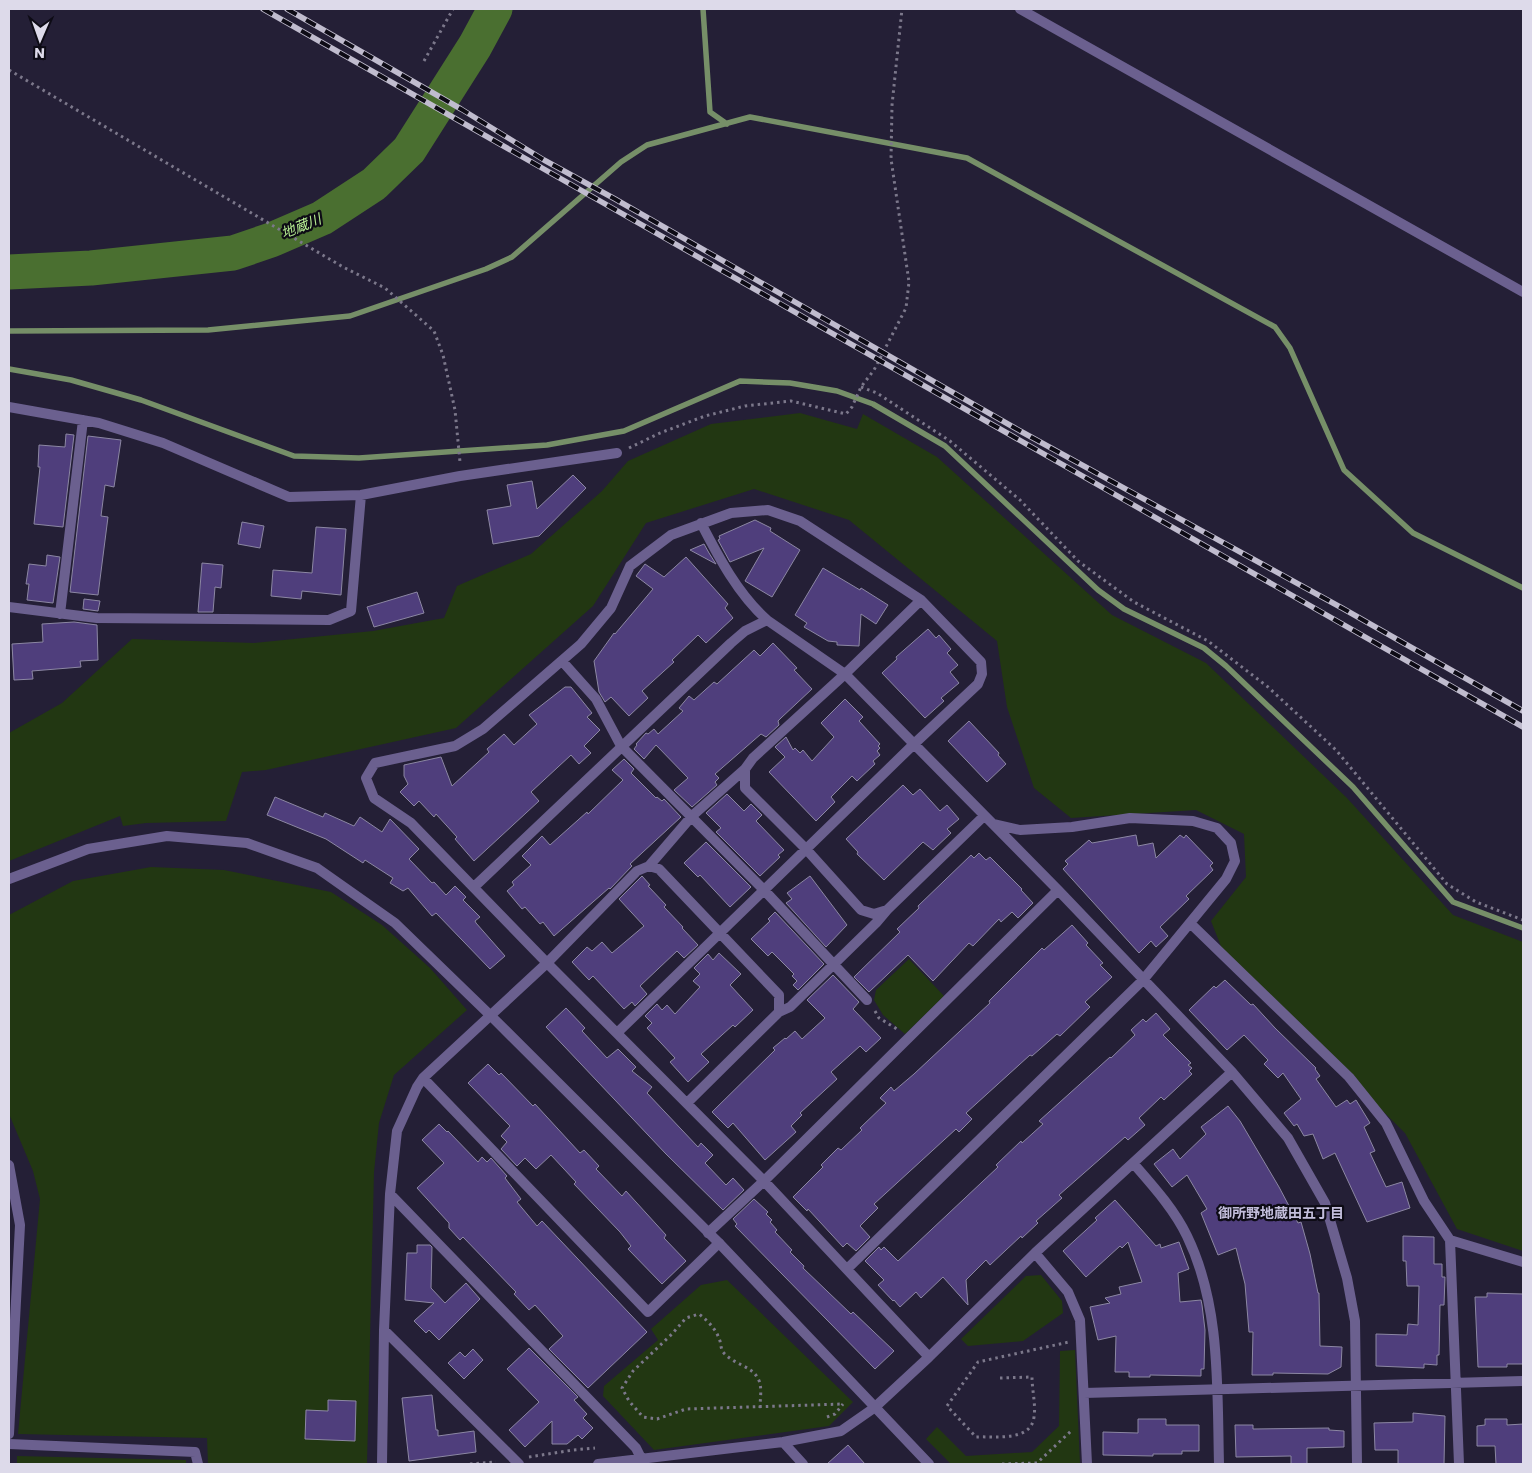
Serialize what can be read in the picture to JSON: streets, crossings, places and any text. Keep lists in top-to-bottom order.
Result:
{
  "districts": ["御所野地蔵田五丁目"],
  "water": ["地蔵川"],
  "north": "bottom"
}
